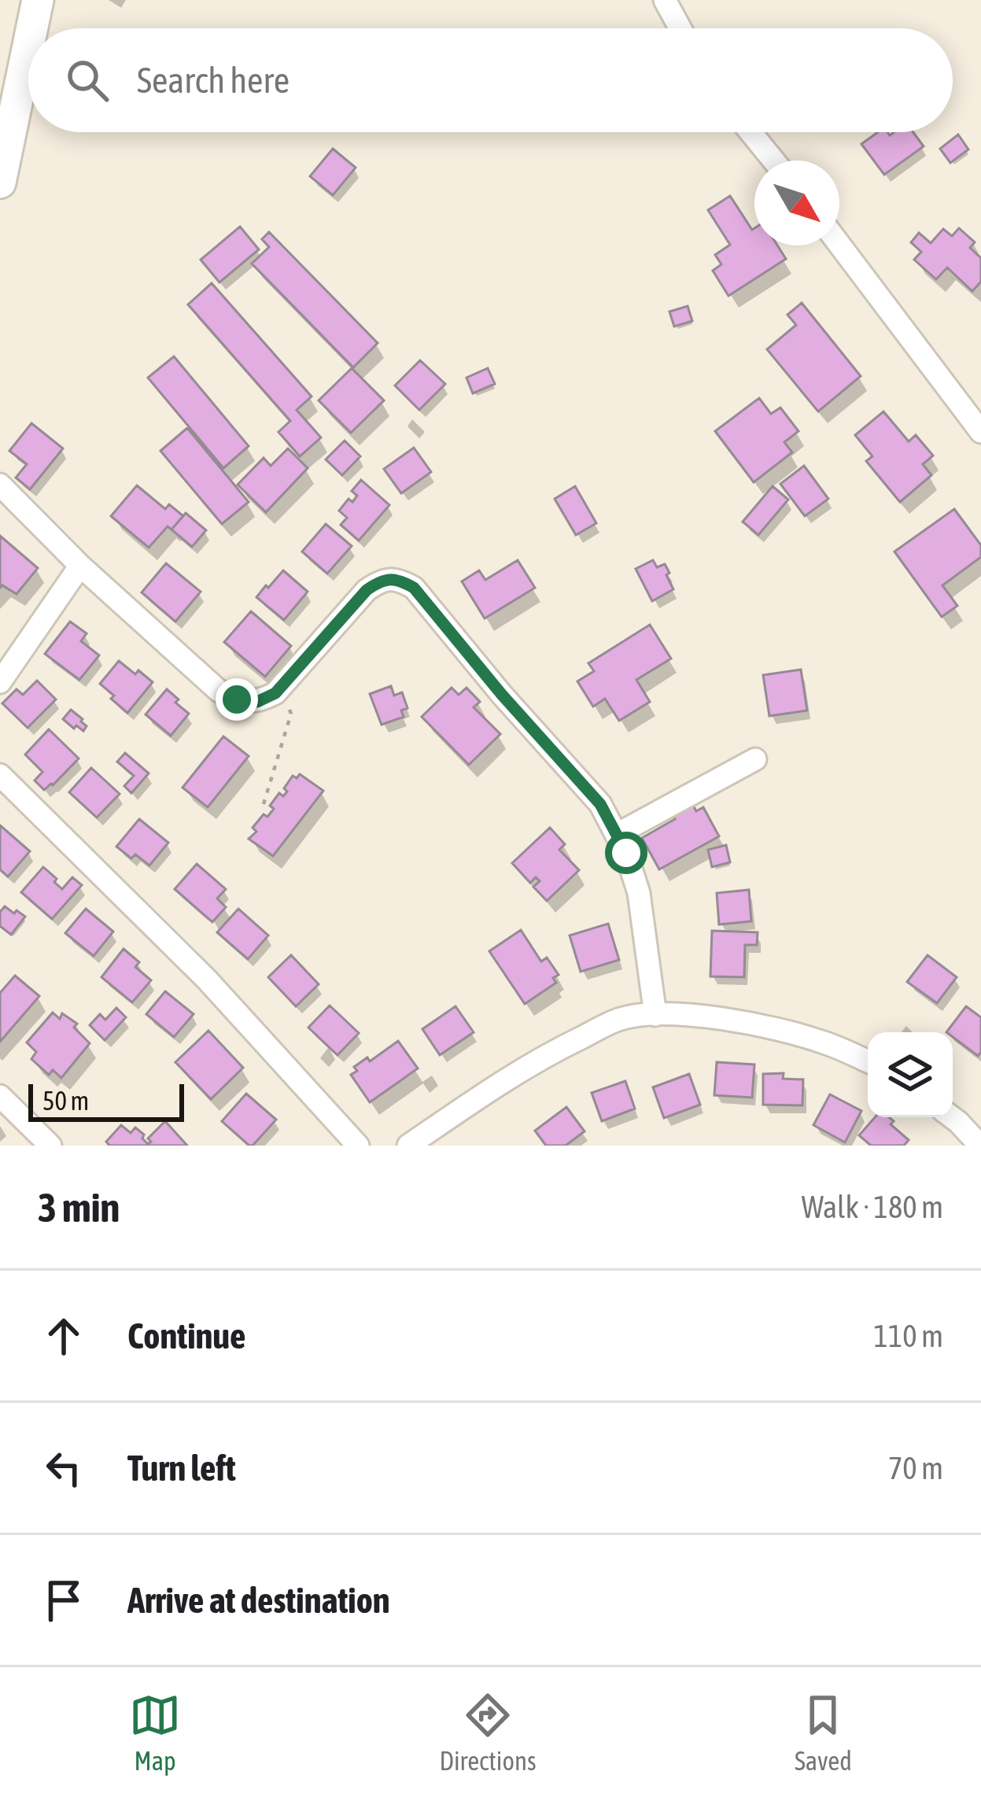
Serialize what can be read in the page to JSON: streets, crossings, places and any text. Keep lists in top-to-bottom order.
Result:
{
  "scale_bar": "50 m",
  "north": "bottom right",
  "page": {
    "search": "Search here",
    "scale": "50 m",
    "heading": ["3 min", "Walk · 180 m"],
    "list": [
      ["Continue", "110 m"],
      ["Turn left", "70 m"],
      "Arrive at destination"
    ],
    "nav": ["Map", "Directions", "Saved"]
  }
}
